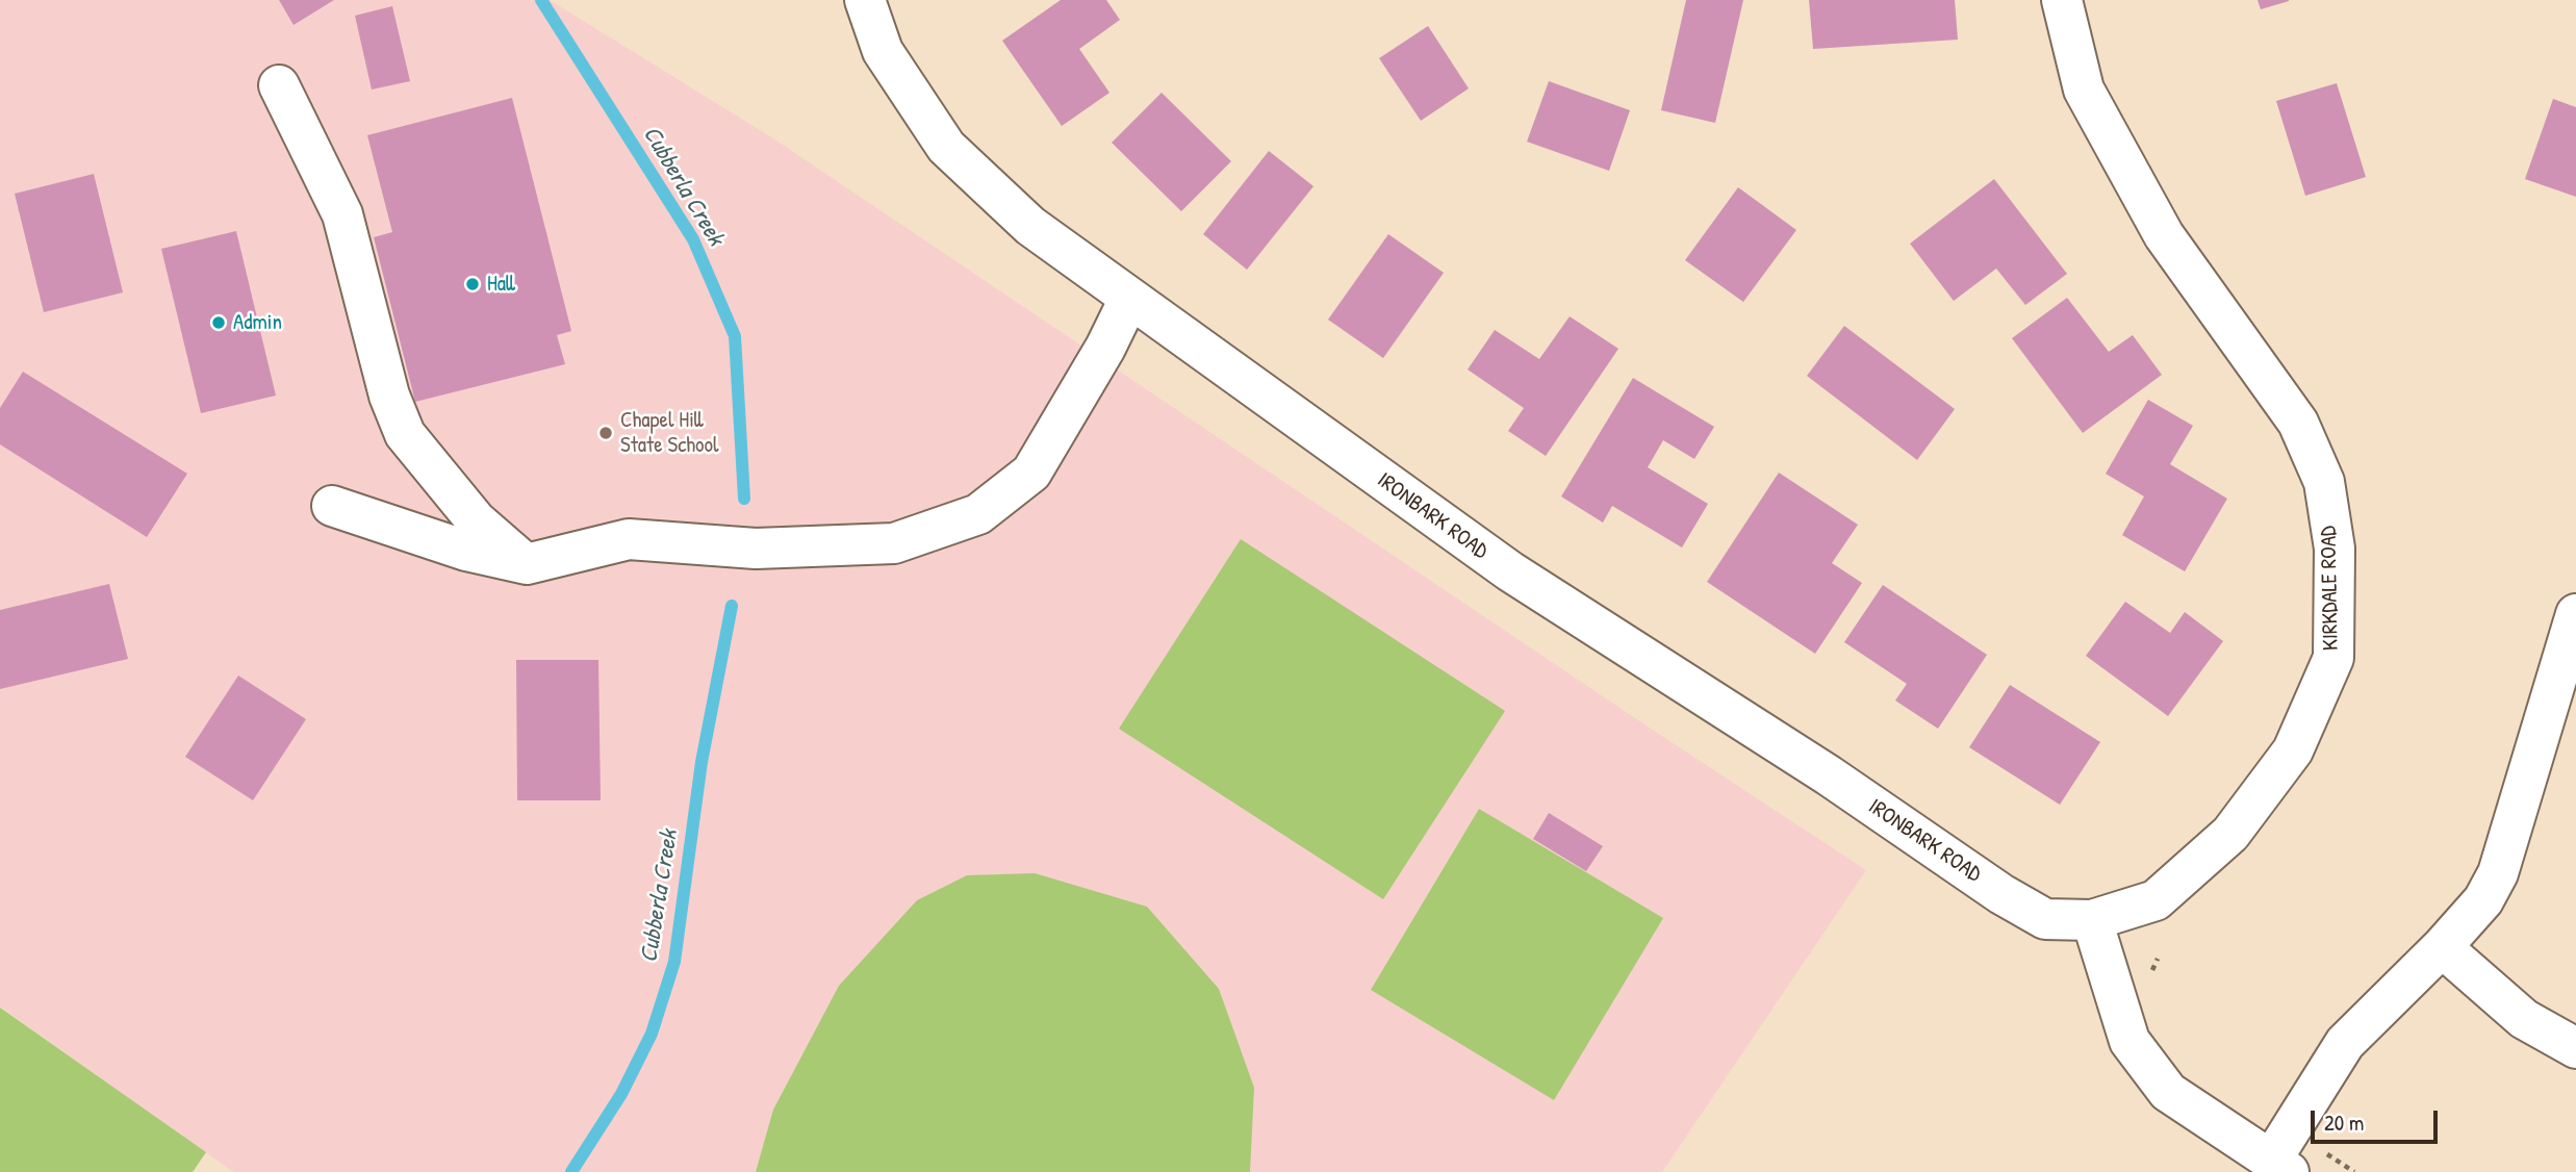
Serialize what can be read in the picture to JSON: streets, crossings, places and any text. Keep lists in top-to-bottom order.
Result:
{
  "streets": {
    "street": ["IRONBARK ROAD", "KIRKDALE ROAD"]
  },
  "crossings": [
    ["IRONBARK ROAD", "KIRKDALE ROAD"]
  ],
  "water": ["Cubberla Creek"],
  "places": ["Hall", "Admin", "Chapel Hill State School"],
  "scale_bar": "20 m"
}
